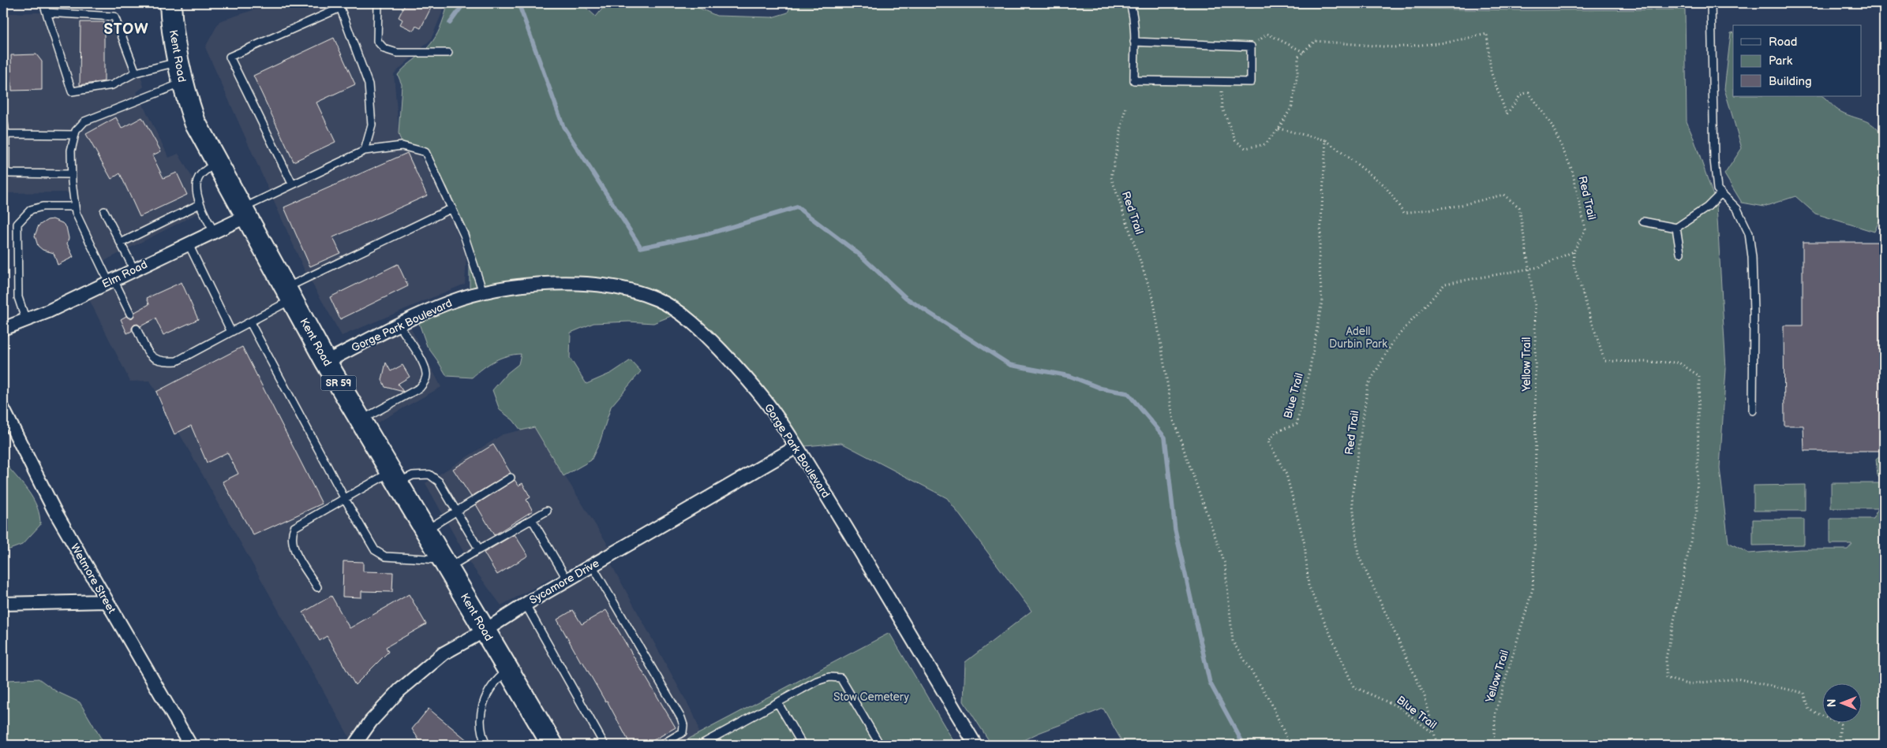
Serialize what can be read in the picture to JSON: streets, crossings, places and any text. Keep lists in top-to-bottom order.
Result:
{
  "streets": {
    "main road": ["Kent Road", "SR 59"],
    "street": [
      "Elm Road",
      "Gorge Park Boulevard",
      "Wetmore Street",
      "Sycamore Drive"
    ],
    "path": ["Red Trail", "Yellow Trail", "Blue Trail"]
  },
  "crossings": [
    ["Kent Road", "Elm Road"],
    ["Kent Road", "Gorge Park Boulevard"],
    ["Kent Road", "Sycamore Drive"],
    ["Red Trail", "Yellow Trail"],
    ["Red Trail", "Blue Trail"],
    ["Gorge Park Boulevard", "Sycamore Drive"],
    ["Yellow Trail", "Blue Trail"]
  ],
  "districts": ["STOW"],
  "parks": ["Adell Durbin Park", "Stow Cemetery"],
  "legend": ["Road", "Park", "Building"],
  "north": "left"
}
